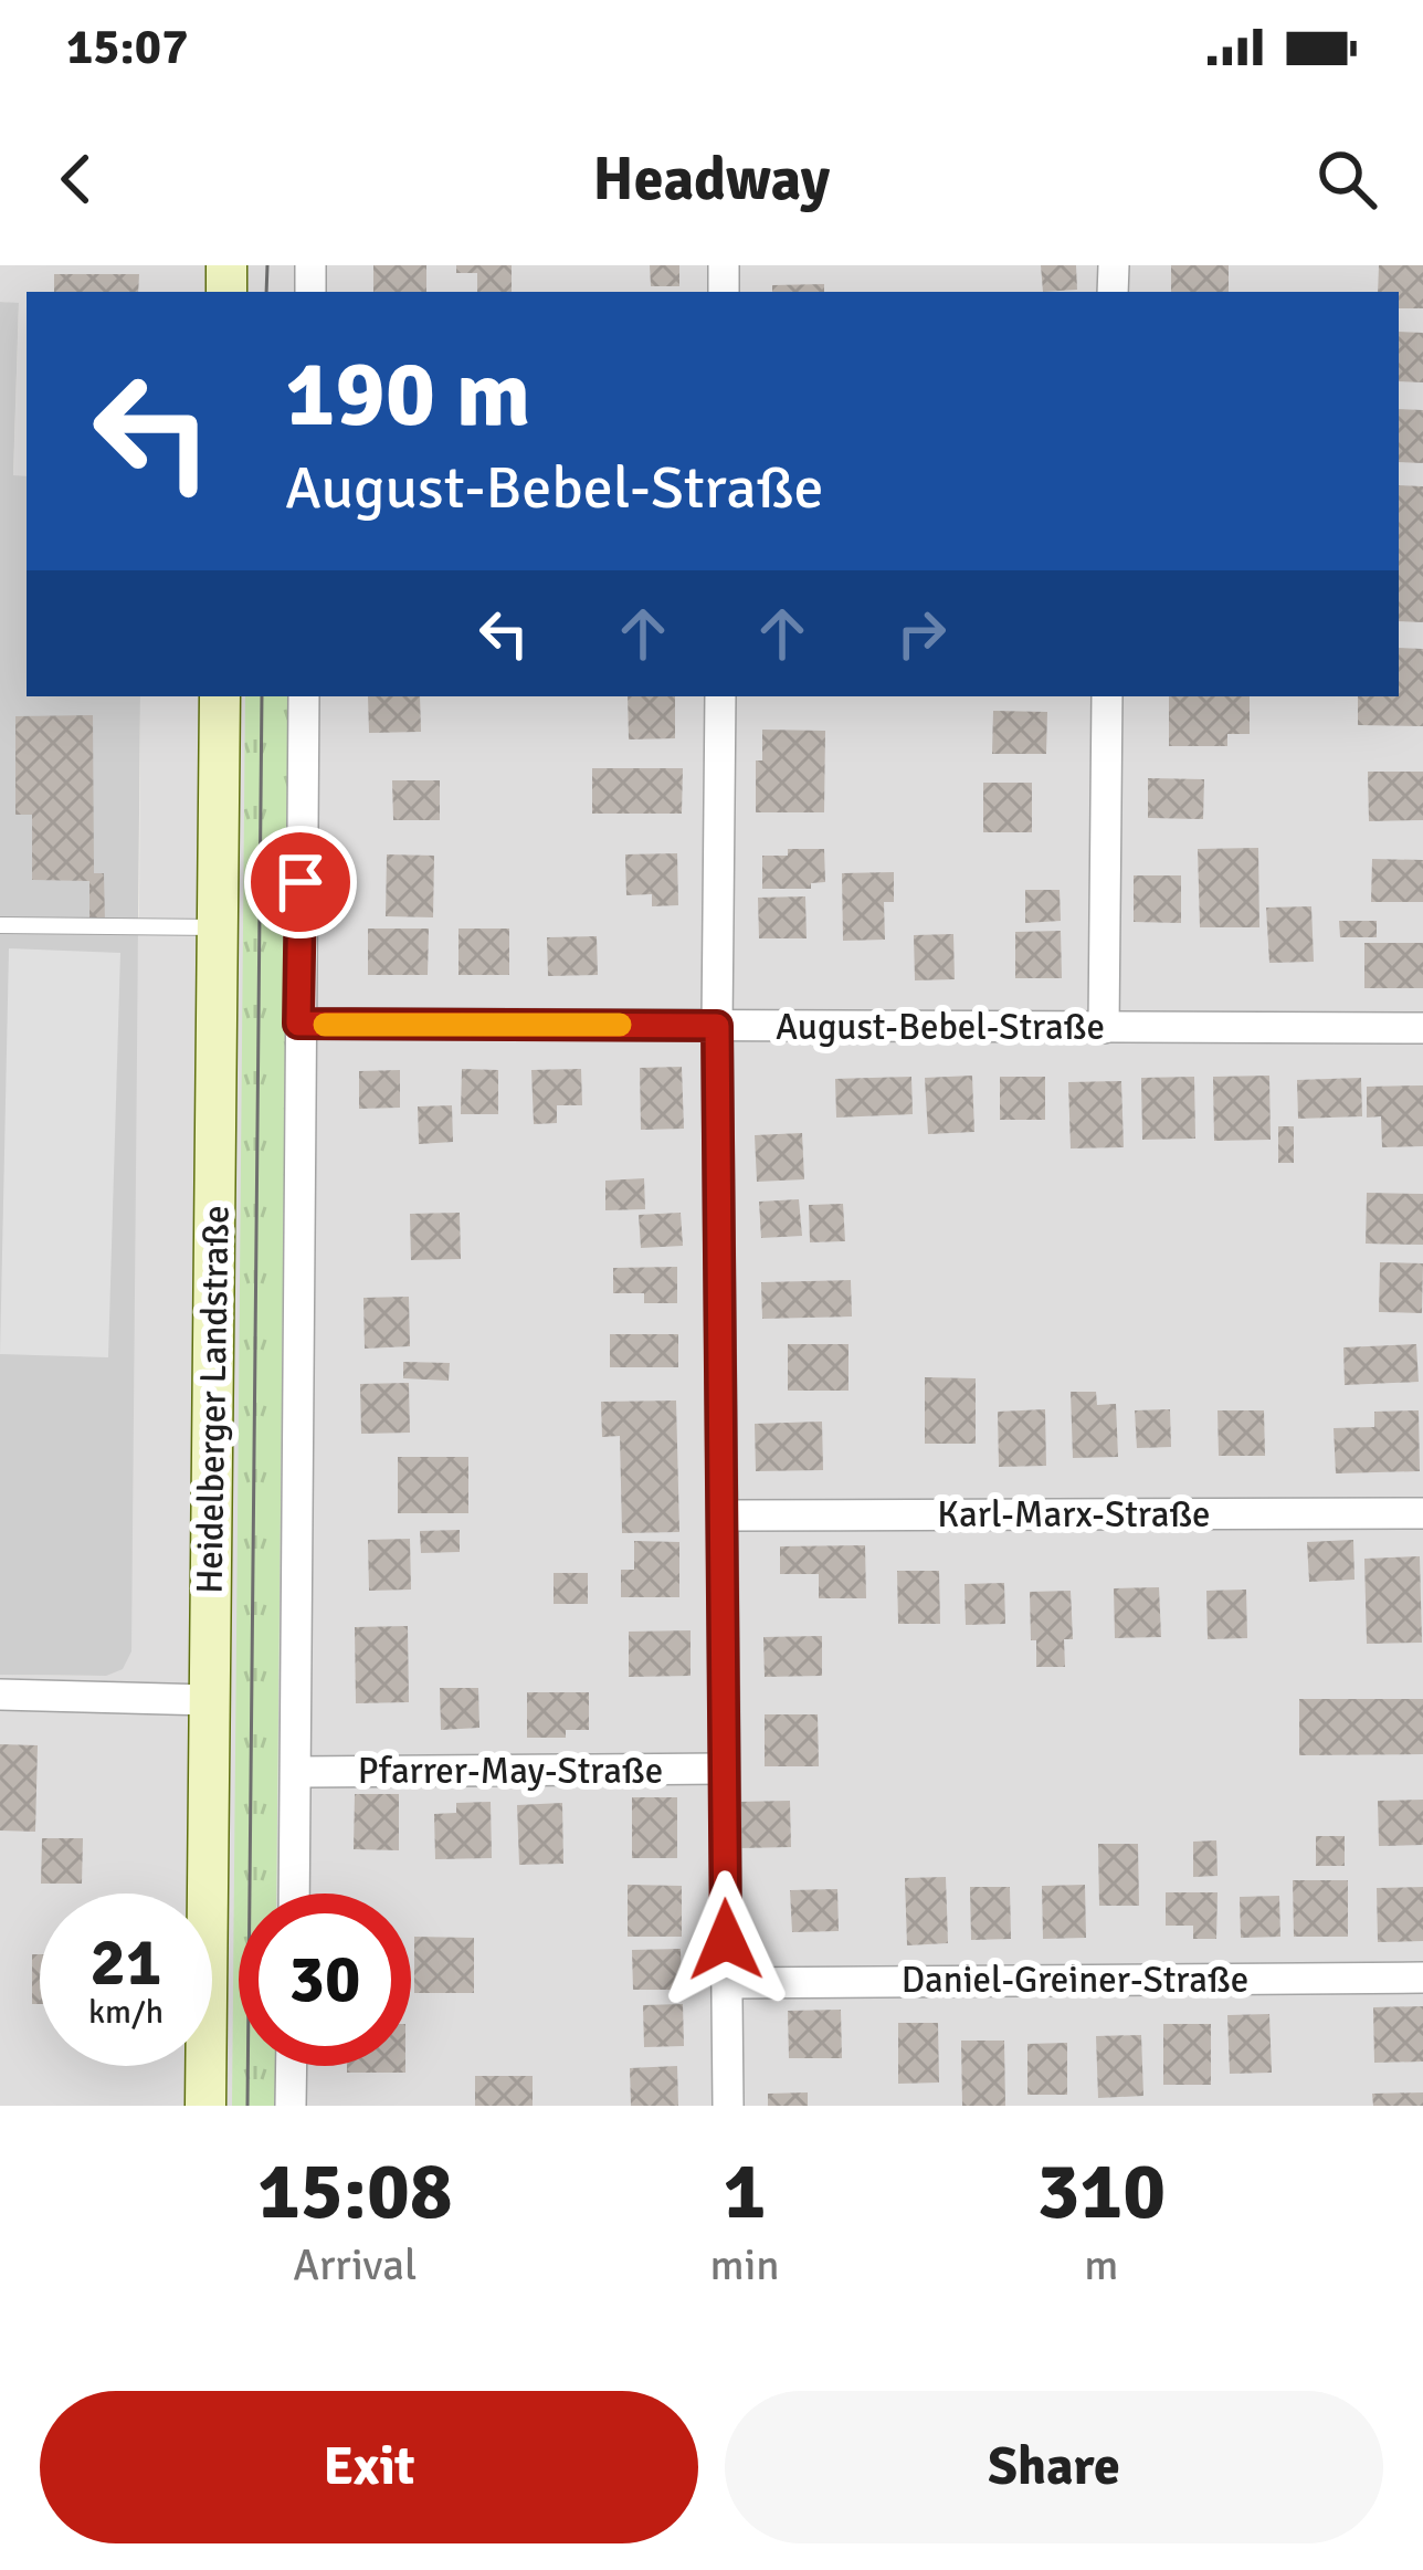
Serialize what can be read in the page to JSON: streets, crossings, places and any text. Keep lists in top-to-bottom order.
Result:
{
  "streets": {
    "street": [
      "August-Bebel-Straße",
      "Heidelberger Landstraße",
      "Karl-Marx-Straße",
      "Pfarrer-May-Straße",
      "Daniel-Greiner-Straße"
    ]
  },
  "page": {
    "status": "15:07",
    "header": "Headway",
    "turn": ["190 m", "August-Bebel-Straße"],
    "speed": "21 km/h",
    "limit": "30",
    "eta": [
      "15:08",
      "Arrival",
      "1",
      "min",
      "310",
      "m"
    ],
    "buttons": ["Exit", "Share"]
  }
}
